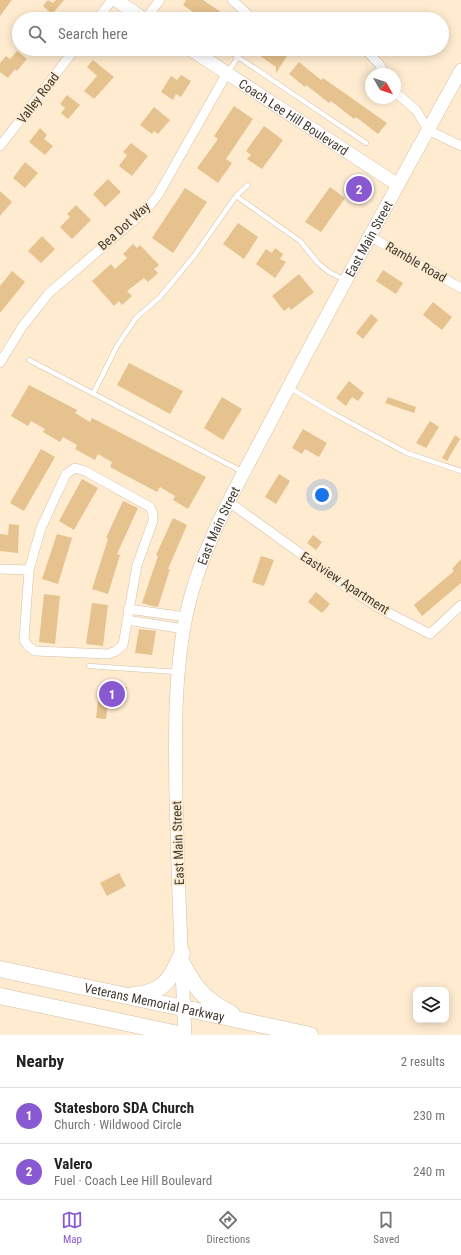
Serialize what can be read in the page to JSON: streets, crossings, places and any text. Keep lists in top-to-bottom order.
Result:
{
  "streets": {
    "highway": ["Veterans Memorial Parkway"],
    "main road": ["Coach Lee Hill Boulevard", "East Main Street"],
    "street": [
      "Valley Road",
      "Bea Dot Way",
      "Ramble Road",
      "Eastview Apartment"
    ]
  },
  "crossings": [
    ["Coach Lee Hill Boulevard", "Bea Dot Way"],
    ["Coach Lee Hill Boulevard", "East Main Street"],
    ["East Main Street", "Ramble Road"],
    ["East Main Street", "Eastview Apartment"],
    ["East Main Street", "Veterans Memorial Parkway"]
  ],
  "north": "bottom right",
  "page": {
    "search": "Search here",
    "pins": ["2", "1"],
    "heading": ["Nearby", "2 results"],
    "list": [
      {
        "mark": "1",
        "name": "Statesboro SDA Church",
        "note": "Church · Wildwood Circle",
        "value": "230 m"
      },
      {
        "mark": "2",
        "name": "Valero",
        "note": "Fuel · Coach Lee Hill Boulevard",
        "value": "240 m"
      }
    ],
    "nav": ["Map", "Directions", "Saved"]
  }
}
